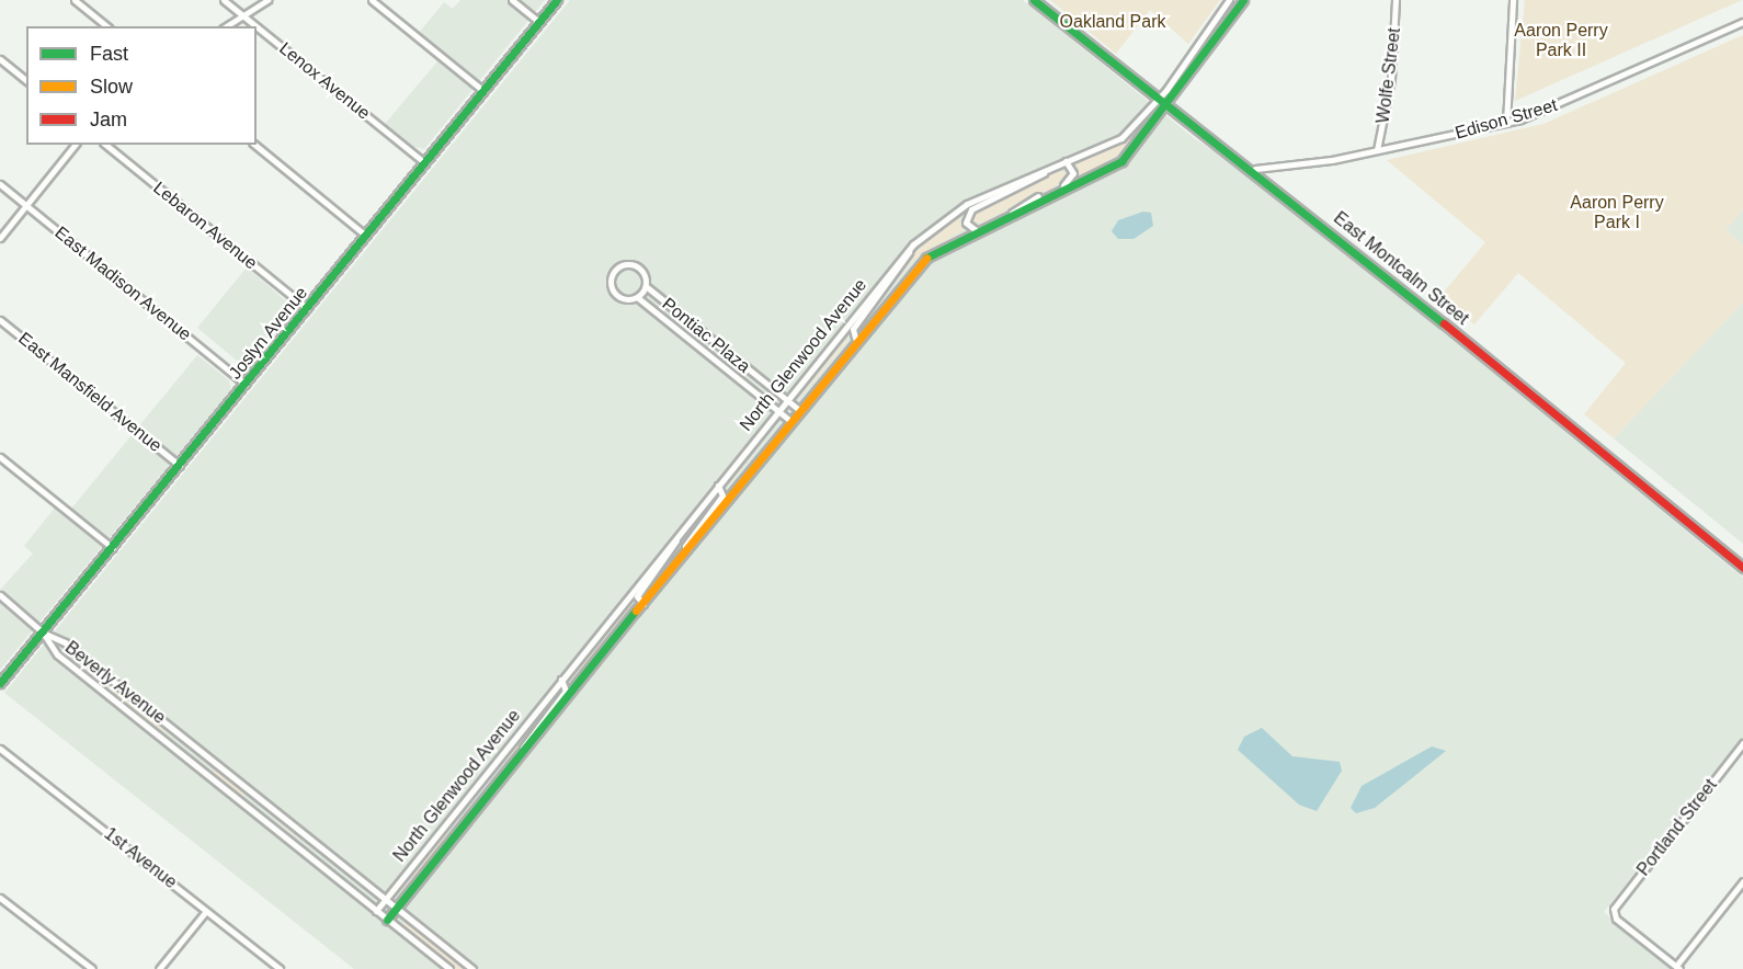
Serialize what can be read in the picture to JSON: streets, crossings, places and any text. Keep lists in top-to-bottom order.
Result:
{
  "streets": {
    "main road": ["East Montcalm Street", "Joslyn Avenue", "North Glenwood Avenue"],
    "street": [
      "Wolfe Street",
      "Lenox Avenue",
      "Edison Street",
      "Lebaron Avenue",
      "East Madison Avenue",
      "Pontiac Plaza",
      "East Mansfield Avenue",
      "Beverly Avenue",
      "Portland Street",
      "1st Avenue"
    ]
  },
  "crossings": [
    ["Wolfe Street", "Edison Street"],
    ["Lenox Avenue", "Joslyn Avenue"],
    ["Edison Street", "East Montcalm Street"],
    ["Lebaron Avenue", "Joslyn Avenue"],
    ["East Montcalm Street", "North Glenwood Avenue"],
    ["East Madison Avenue", "Joslyn Avenue"],
    ["Joslyn Avenue", "East Mansfield Avenue"],
    ["Joslyn Avenue", "Beverly Avenue"],
    ["Pontiac Plaza", "North Glenwood Avenue"],
    ["North Glenwood Avenue", "Beverly Avenue"]
  ],
  "parks": ["Oakland Park", "Aaron Perry Park II", "Aaron Perry Park I"],
  "legend": ["Fast", "Slow", "Jam"]
}
